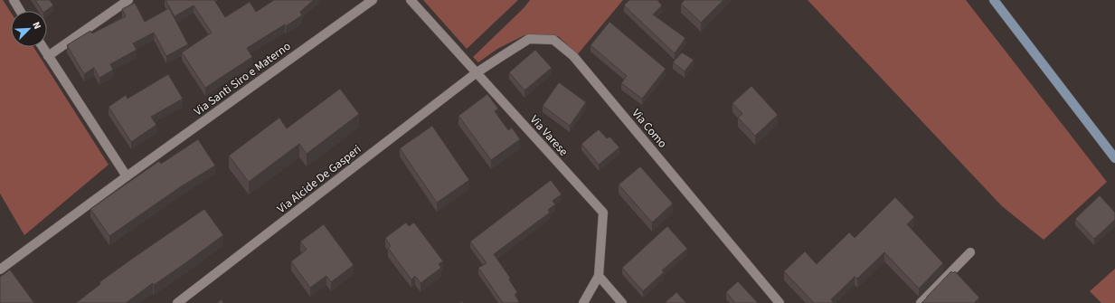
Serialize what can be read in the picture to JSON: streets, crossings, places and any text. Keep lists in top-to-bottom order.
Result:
{
  "streets": {
    "street": [
      "Via Santi Siro e Materno",
      "Via Como",
      "Via Varese",
      "Via Alcide De Gasperi"
    ]
  },
  "crossings": [
    ["Via Como", "Via Varese"],
    ["Via Como", "Via Alcide De Gasperi"],
    ["Via Varese", "Via Alcide De Gasperi"]
  ],
  "north": "top right"
}
